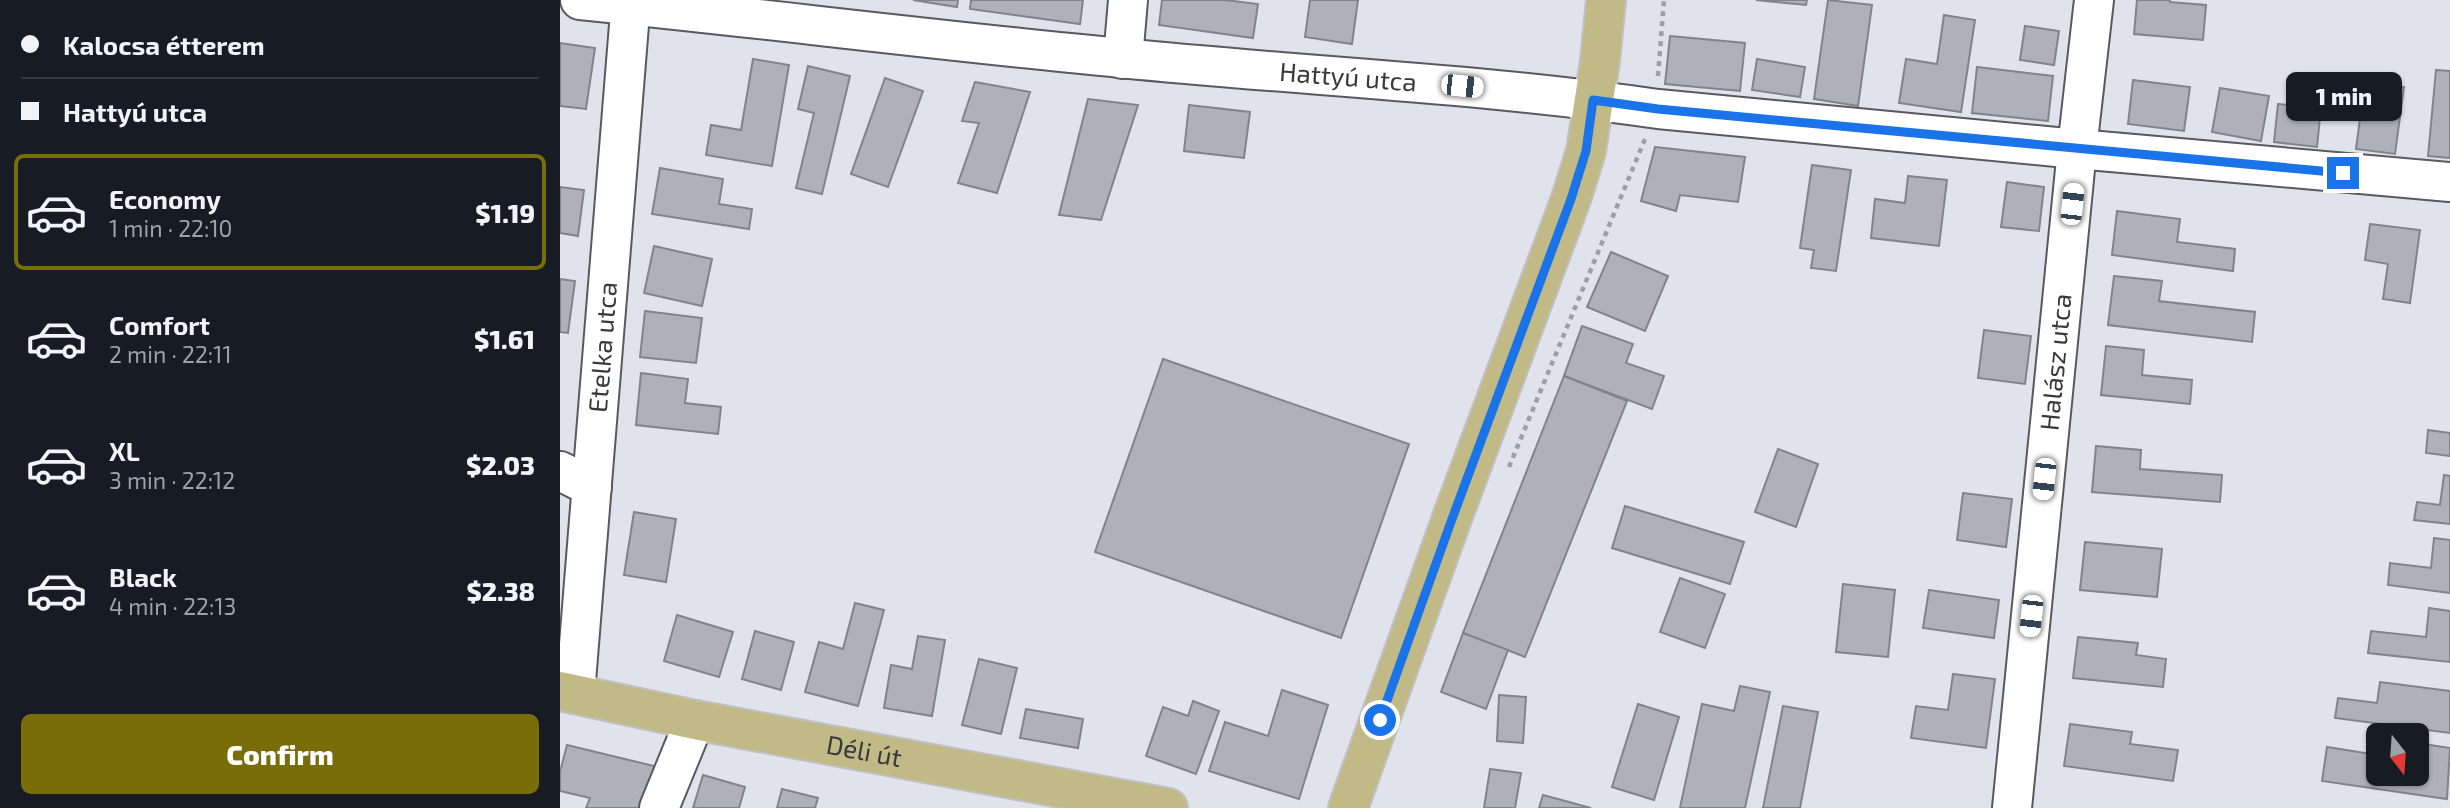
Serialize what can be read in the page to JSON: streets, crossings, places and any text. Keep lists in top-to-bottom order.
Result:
{
  "streets": {
    "main road": ["Déli út"],
    "street": ["Hattyú utca", "Etelka utca", "Halász utca"]
  },
  "crossings": [
    ["Hattyú utca", "Etelka utca"],
    ["Hattyú utca", "Halász utca"],
    ["Etelka utca", "Déli út"]
  ],
  "north": "bottom",
  "page": {
    "banner": ["Kalocsa étterem", "Hattyú utca"],
    "bubble": "1 min",
    "list": [
      {
        "name": "Economy",
        "note": "1 min · 22:10",
        "value": "$1.19"
      },
      {
        "name": "Comfort",
        "note": "2 min · 22:11",
        "value": "$1.61"
      },
      {
        "name": "XL",
        "note": "3 min · 22:12",
        "value": "$2.03"
      },
      {
        "name": "Black",
        "note": "4 min · 22:13",
        "value": "$2.38"
      }
    ],
    "buttons": "Confirm"
  }
}
